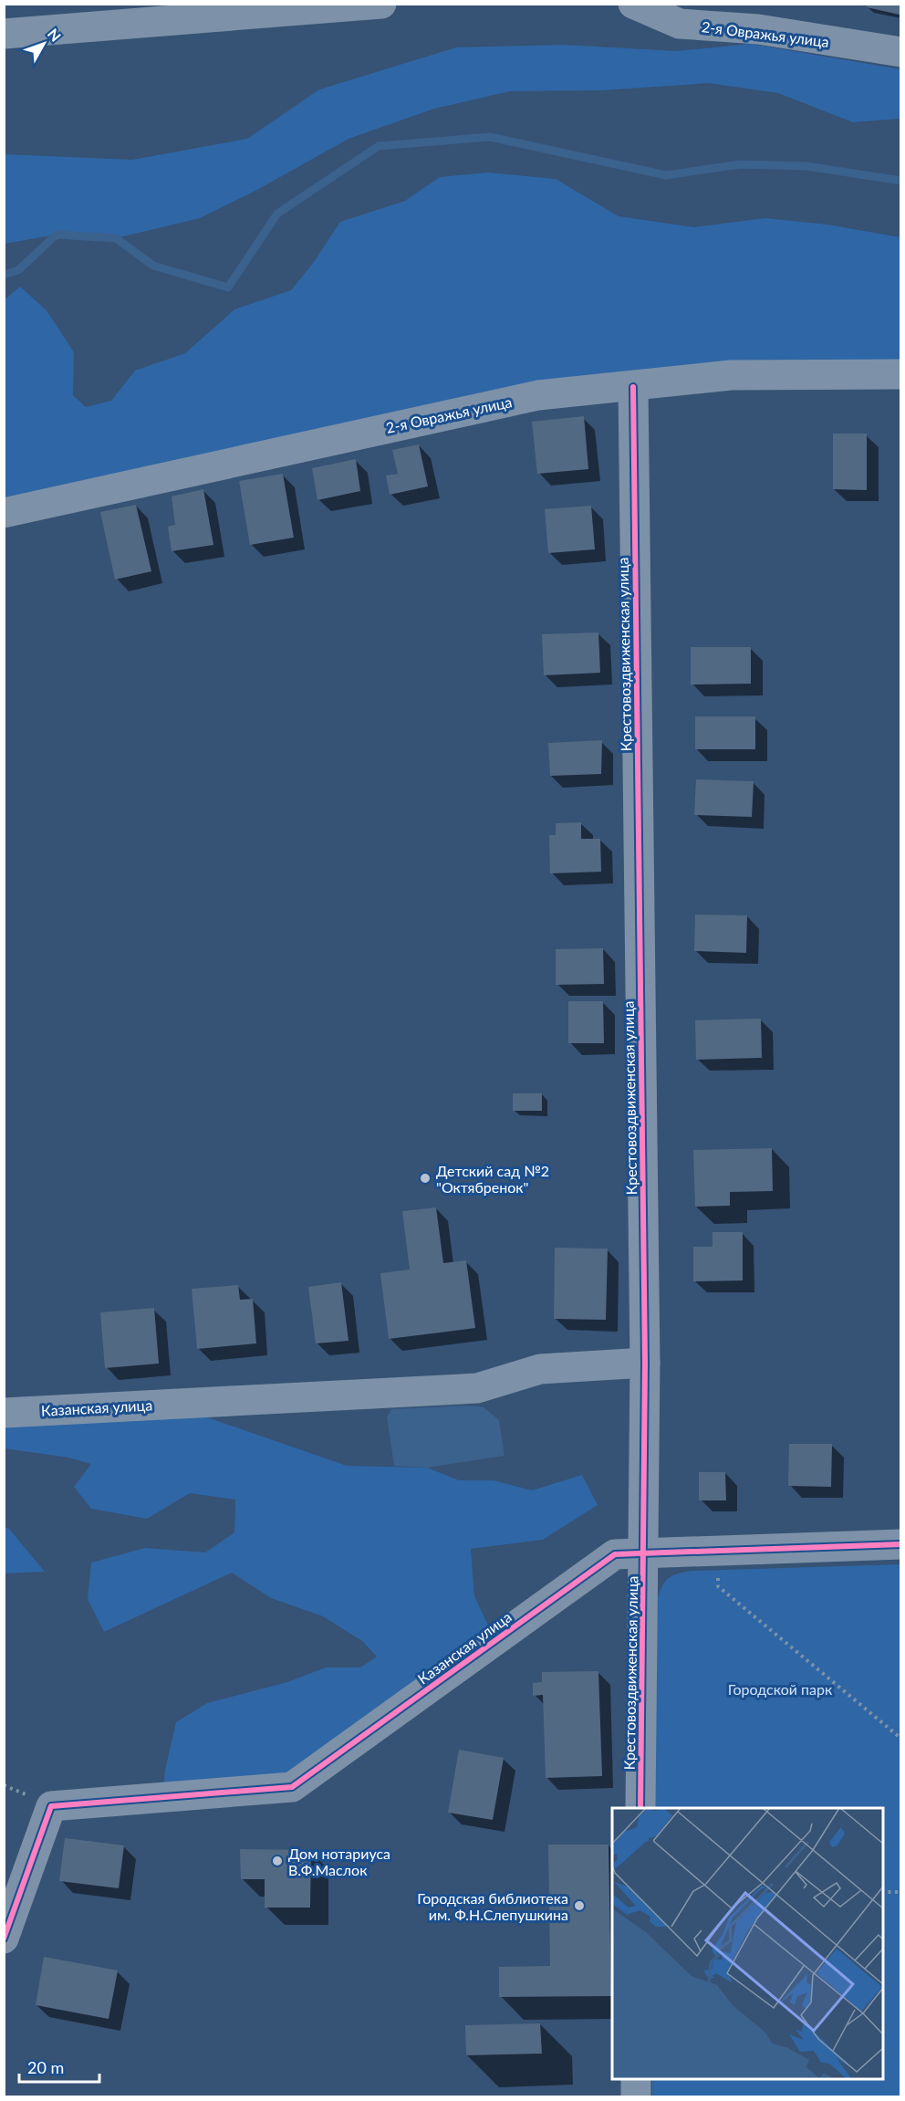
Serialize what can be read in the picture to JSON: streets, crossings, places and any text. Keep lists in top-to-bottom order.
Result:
{
  "streets": {
    "street": ["2-я Овражья улица", "Крестовоздвиженская улица", "Казанская улица"]
  },
  "crossings": [
    ["2-я Овражья улица", "Крестовоздвиженская улица"],
    ["Крестовоздвиженская улица", "Казанская улица"]
  ],
  "parks": ["Городской парк"],
  "places": ["Детский сад №2 \"Октябренок\"", "Дом нотариуса В.Ф.Маслок", "Городская библиотека им. Ф.Н.Слепушкина"],
  "scale_bar": "20 m",
  "north": "top right"
}
